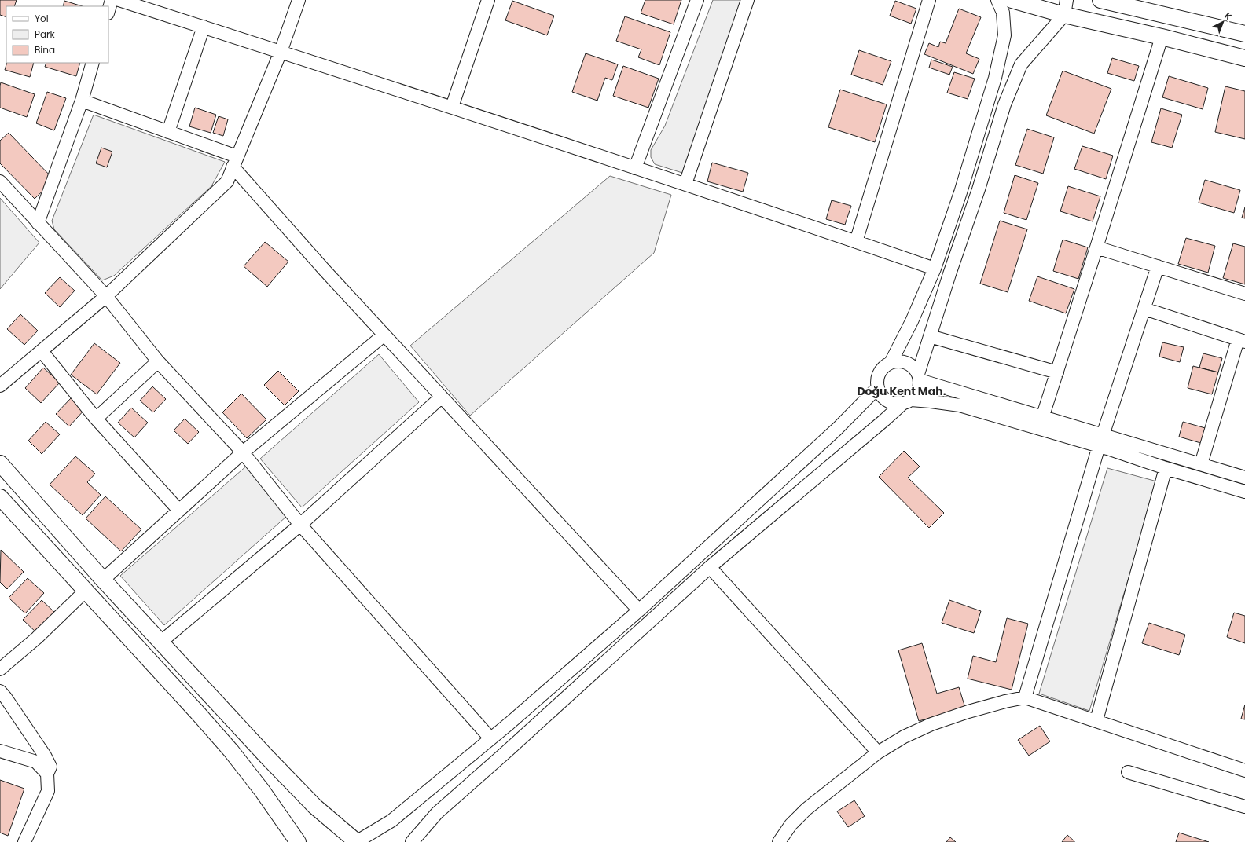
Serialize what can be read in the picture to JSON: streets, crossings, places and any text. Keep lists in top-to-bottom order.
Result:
{
  "districts": ["Doğu Kent Mah."],
  "legend": ["Yol", "Park", "Bina"],
  "north": "top right"
}
